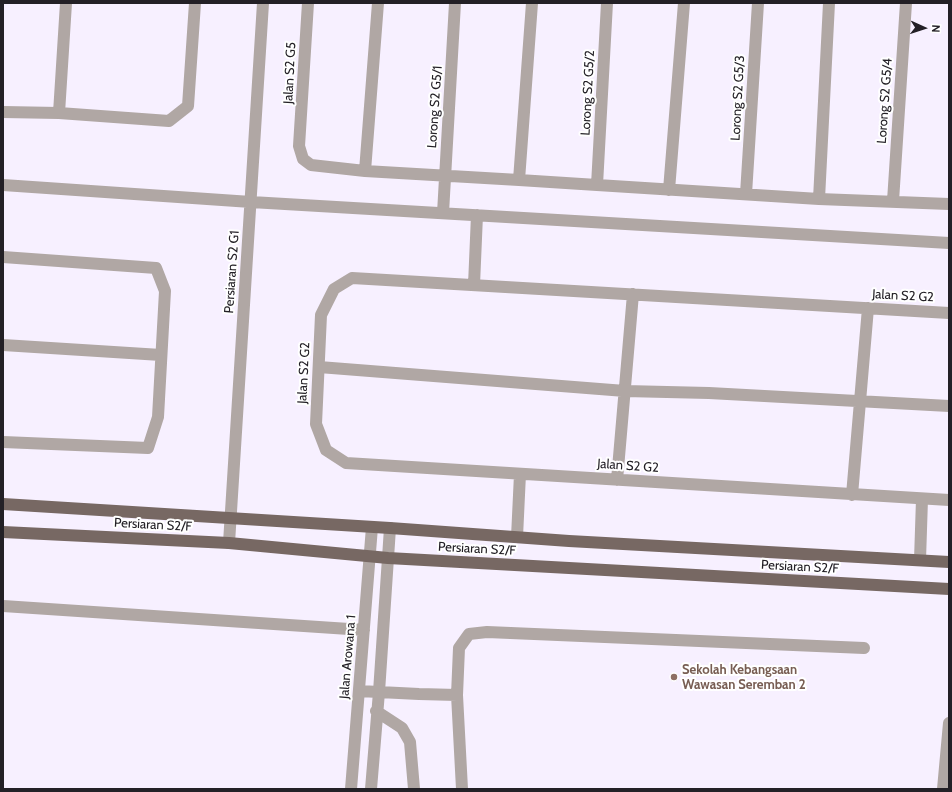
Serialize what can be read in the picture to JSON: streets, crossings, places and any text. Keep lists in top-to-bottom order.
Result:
{
  "streets": {
    "main road": ["Persiaran S2/F"],
    "street": [
      "Jalan S2 G5",
      "Lorong S2 G5/2",
      "Lorong S2 G5/3",
      "Lorong S2 G5/4",
      "Lorong S2 G5/1",
      "Persiaran S2 G1",
      "Jalan S2 G2",
      "Jalan Arowana 1"
    ]
  },
  "crossings": [
    ["Persiaran S2 G1", "Persiaran S2/F"],
    ["Persiaran S2/F", "Jalan Arowana 1"]
  ],
  "places": ["Sekolah Kebangsaan Wawasan Seremban 2"],
  "north": "right"
}
